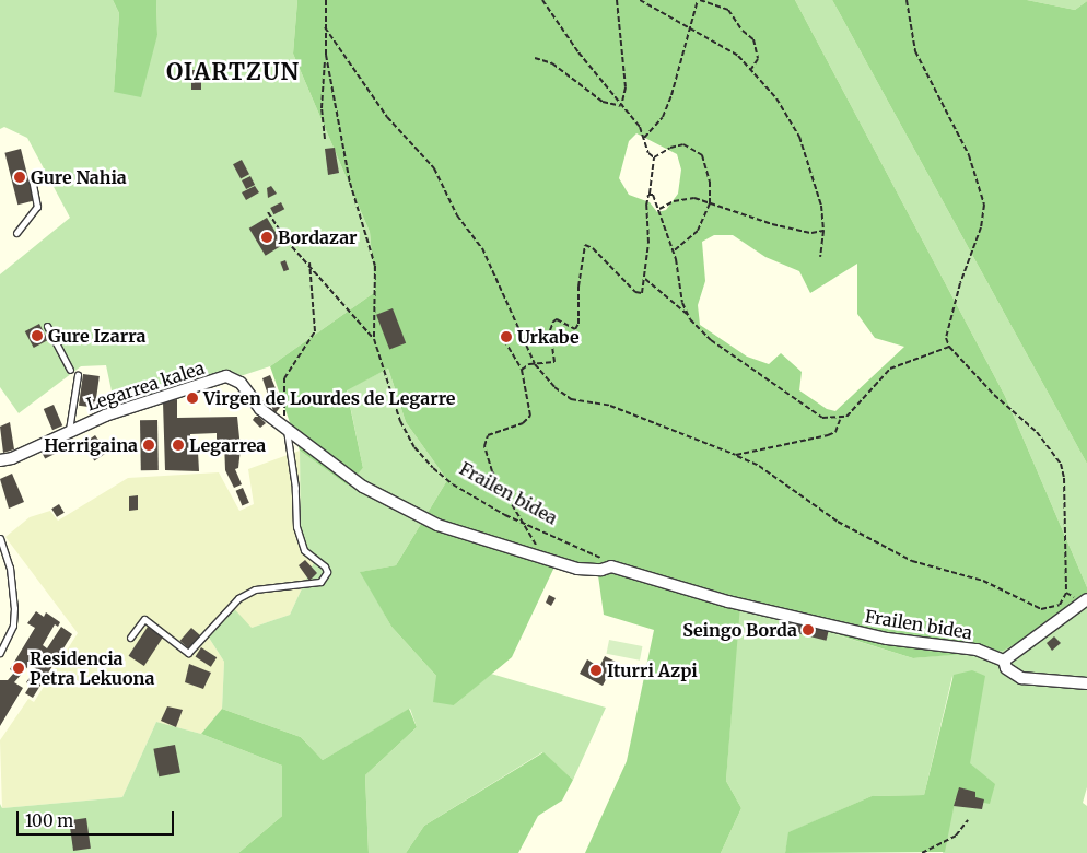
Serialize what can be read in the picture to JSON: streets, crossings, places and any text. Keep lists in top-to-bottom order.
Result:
{
  "streets": {
    "street": ["Legarrea kalea", "Frailen bidea"]
  },
  "crossings": [
    ["Legarrea kalea", "Frailen bidea"]
  ],
  "districts": ["OIARTZUN"],
  "places": [
    "Gure Nahia",
    "Bordazar",
    "Gure Izarra",
    "Urkabe",
    "Virgen de Lourdes de Legarre",
    "Herrigaina",
    "Legarrea",
    "Seingo Borda",
    "Residencia Petra Lekuona",
    "Iturri Azpi"
  ],
  "scale_bar": "100 m"
}
